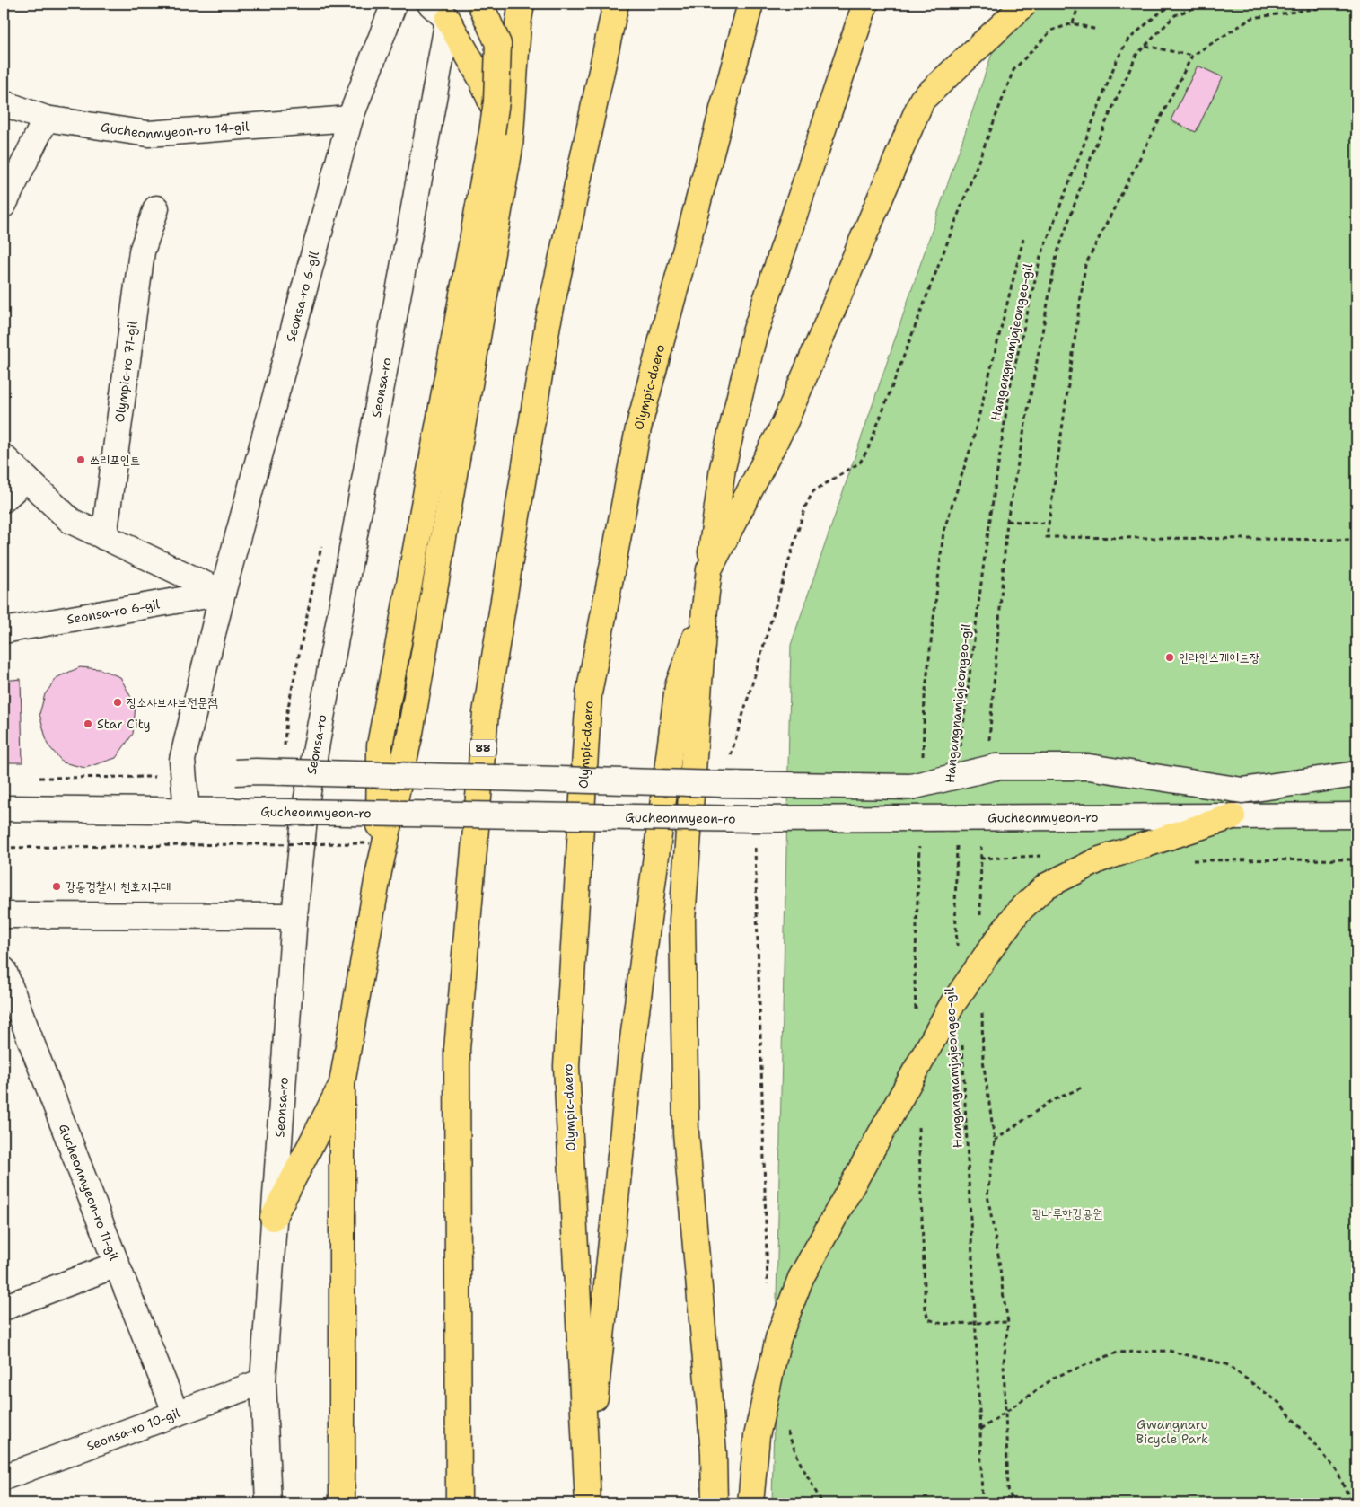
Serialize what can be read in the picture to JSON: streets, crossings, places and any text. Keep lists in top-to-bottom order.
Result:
{
  "streets": {
    "highway": ["Olympic-daero", "88"],
    "street": [
      "Gucheonmyeon-ro 14-gil",
      "Seonsa-ro 6-gil",
      "Olympic-ro 71-gil",
      "Seonsa-ro",
      "Gucheonmyeon-ro",
      "Gucheonmyeon-ro 11-gil",
      "Seonsa-ro 10-gil"
    ],
    "path": ["Hangangnamjajeongeo-gil"]
  },
  "crossings": [
    ["Gucheonmyeon-ro 14-gil", "Seonsa-ro 6-gil"],
    ["Seonsa-ro 6-gil", "Gucheonmyeon-ro"],
    ["Seonsa-ro", "Seonsa-ro 10-gil"],
    ["Gucheonmyeon-ro 11-gil", "Seonsa-ro 10-gil"]
  ],
  "parks": ["광나루한강공원", "Gwangnaru Bicycle Park"],
  "places": [
    "쓰리포인트",
    "인라인스케이트장",
    "장소샤브샤브전문점",
    "Star City",
    "강동경찰서 천호지구대"
  ]
}
